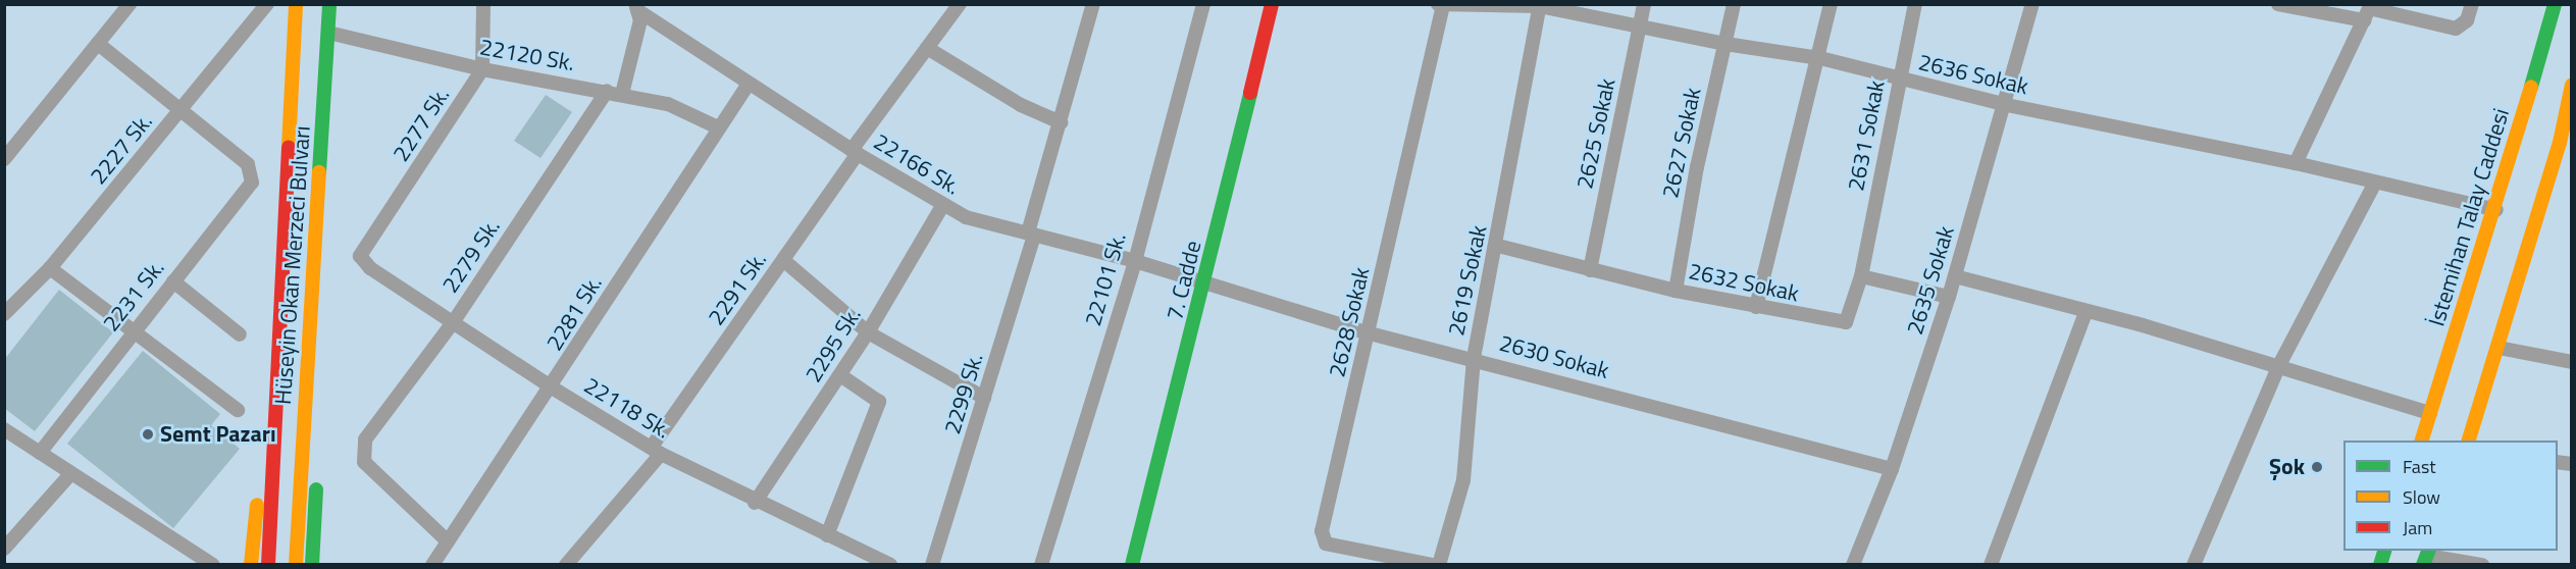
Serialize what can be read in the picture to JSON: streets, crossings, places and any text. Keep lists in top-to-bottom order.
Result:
{
  "streets": {
    "main road": ["İstemihan Talay Caddesi", "Hüseyin Okan Merzeci Bulvarı", "7. Cadde"],
    "street": [
      "22120 Sk.",
      "2636 Sokak",
      "2277 Sk.",
      "2625 Sokak",
      "2631 Sokak",
      "2627 Sokak",
      "2227 Sk.",
      "22166 Sk.",
      "2279 Sk.",
      "22101 Sk.",
      "2619 Sokak",
      "2635 Sokak",
      "2632 Sokak",
      "2291 Sk.",
      "2231 Sk.",
      "2281 Sk.",
      "2628 Sokak",
      "2295 Sk.",
      "2630 Sokak",
      "2299 Sk.",
      "22118 Sk."
    ]
  },
  "crossings": [
    ["22120 Sk.", "2277 Sk."],
    ["22120 Sk.", "2279 Sk."],
    ["22120 Sk.", "Hüseyin Okan Merzeci Bulvarı"],
    ["22120 Sk.", "2281 Sk."],
    ["2636 Sokak", "2625 Sokak"],
    ["2636 Sokak", "2631 Sokak"],
    ["2636 Sokak", "2627 Sokak"],
    ["2636 Sokak", "İstemihan Talay Caddesi"],
    ["2636 Sokak", "2619 Sokak"],
    ["2636 Sokak", "2635 Sokak"],
    ["2636 Sokak", "2628 Sokak"],
    ["2277 Sk.", "22118 Sk."],
    ["2625 Sokak", "2632 Sokak"],
    ["2631 Sokak", "2632 Sokak"],
    ["2627 Sokak", "2632 Sokak"],
    ["2227 Sk.", "2231 Sk."],
    ["22166 Sk.", "22101 Sk."],
    ["22166 Sk.", "7. Cadde"],
    ["22166 Sk.", "2291 Sk."],
    ["22166 Sk.", "2281 Sk."],
    ["22166 Sk.", "2295 Sk."],
    ["22166 Sk.", "2630 Sokak"],
    ["22166 Sk.", "2299 Sk."],
    ["2279 Sk.", "2281 Sk."],
    ["2279 Sk.", "22118 Sk."],
    ["7. Cadde", "2630 Sokak"],
    ["2619 Sokak", "2632 Sokak"],
    ["2619 Sokak", "2630 Sokak"],
    ["2635 Sokak", "2630 Sokak"],
    ["2291 Sk.", "22118 Sk."],
    ["2281 Sk.", "22118 Sk."],
    ["2628 Sokak", "2630 Sokak"],
    ["2295 Sk.", "22118 Sk."]
  ],
  "places": ["Semt Pazarı", "Şok"],
  "legend": ["Fast", "Slow", "Jam"]
}
